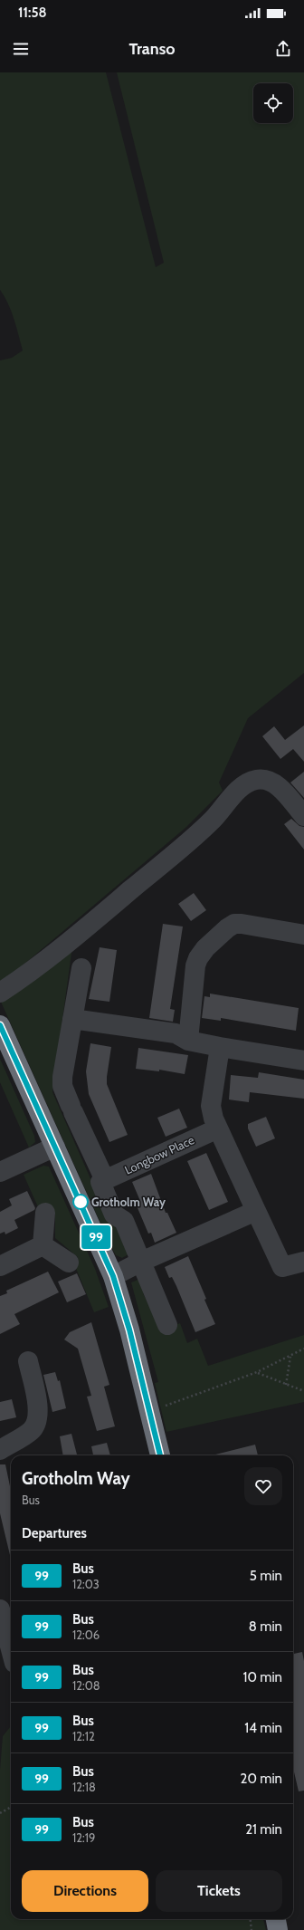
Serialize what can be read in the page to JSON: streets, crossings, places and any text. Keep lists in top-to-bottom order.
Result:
{
  "streets": {
    "street": ["Longbow Place"]
  },
  "places": ["Grotholm Way"],
  "lines": ["bus line 99"],
  "page": {
    "status": "11:58",
    "header": "Transo",
    "on_map": "99",
    "heading": [
      ["Grotholm Way", "Bus"],
      "Departures"
    ],
    "list": [
      {
        "mark": "99",
        "name": "Bus",
        "note": "12:03",
        "value": "5 min"
      },
      {
        "mark": "99",
        "name": "Bus",
        "note": "12:06",
        "value": "8 min"
      },
      {
        "mark": "99",
        "name": "Bus",
        "note": "12:08",
        "value": "10 min"
      },
      {
        "mark": "99",
        "name": "Bus",
        "note": "12:12",
        "value": "14 min"
      },
      {
        "mark": "99",
        "name": "Bus",
        "note": "12:18",
        "value": "20 min"
      },
      {
        "mark": "99",
        "name": "Bus",
        "note": "12:19",
        "value": "21 min"
      }
    ],
    "buttons": ["Directions", "Tickets"]
  }
}
